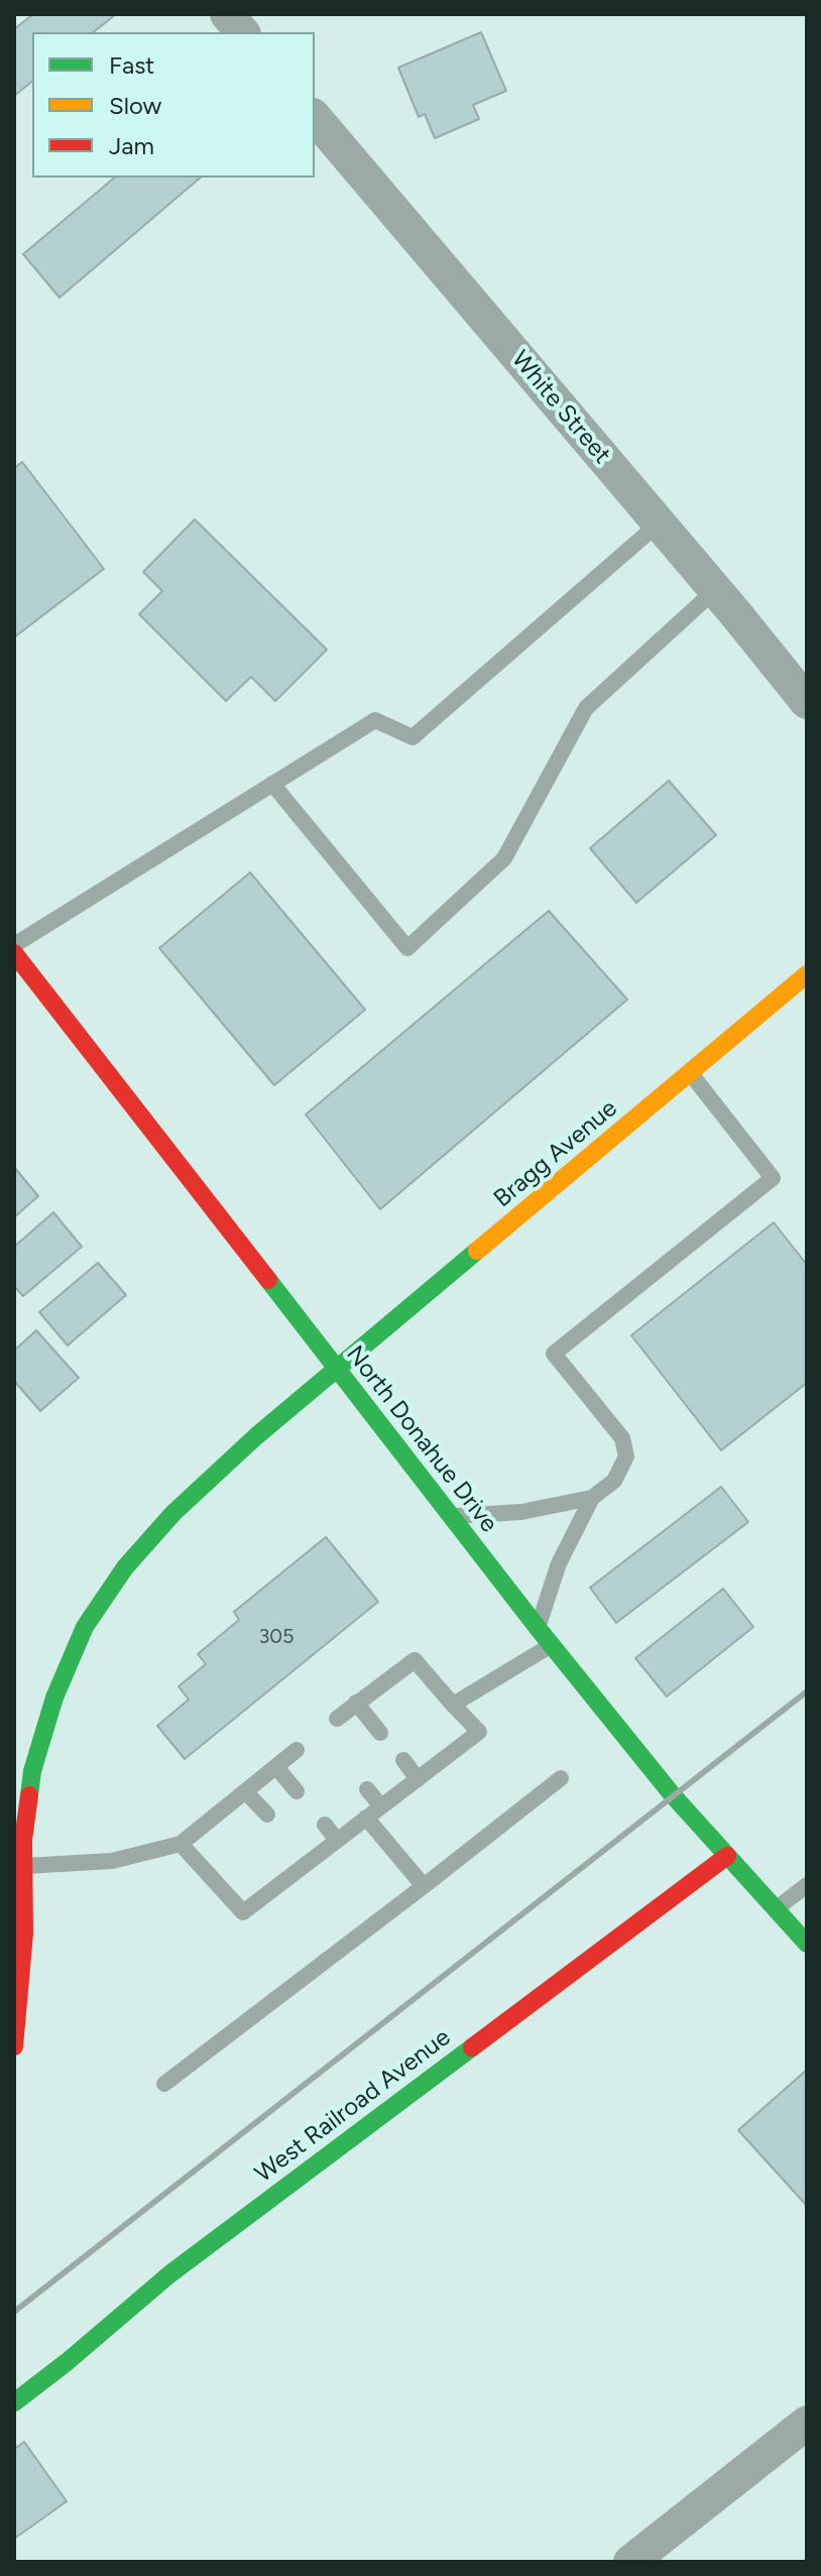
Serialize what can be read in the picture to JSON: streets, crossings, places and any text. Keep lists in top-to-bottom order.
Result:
{
  "streets": {
    "main road": ["Bragg Avenue", "North Donahue Drive", "West Railroad Avenue"],
    "street": ["White Street"]
  },
  "crossings": [
    ["Bragg Avenue", "North Donahue Drive"],
    ["North Donahue Drive", "West Railroad Avenue"]
  ],
  "house_numbers": ["305"],
  "legend": ["Fast", "Slow", "Jam"]
}
